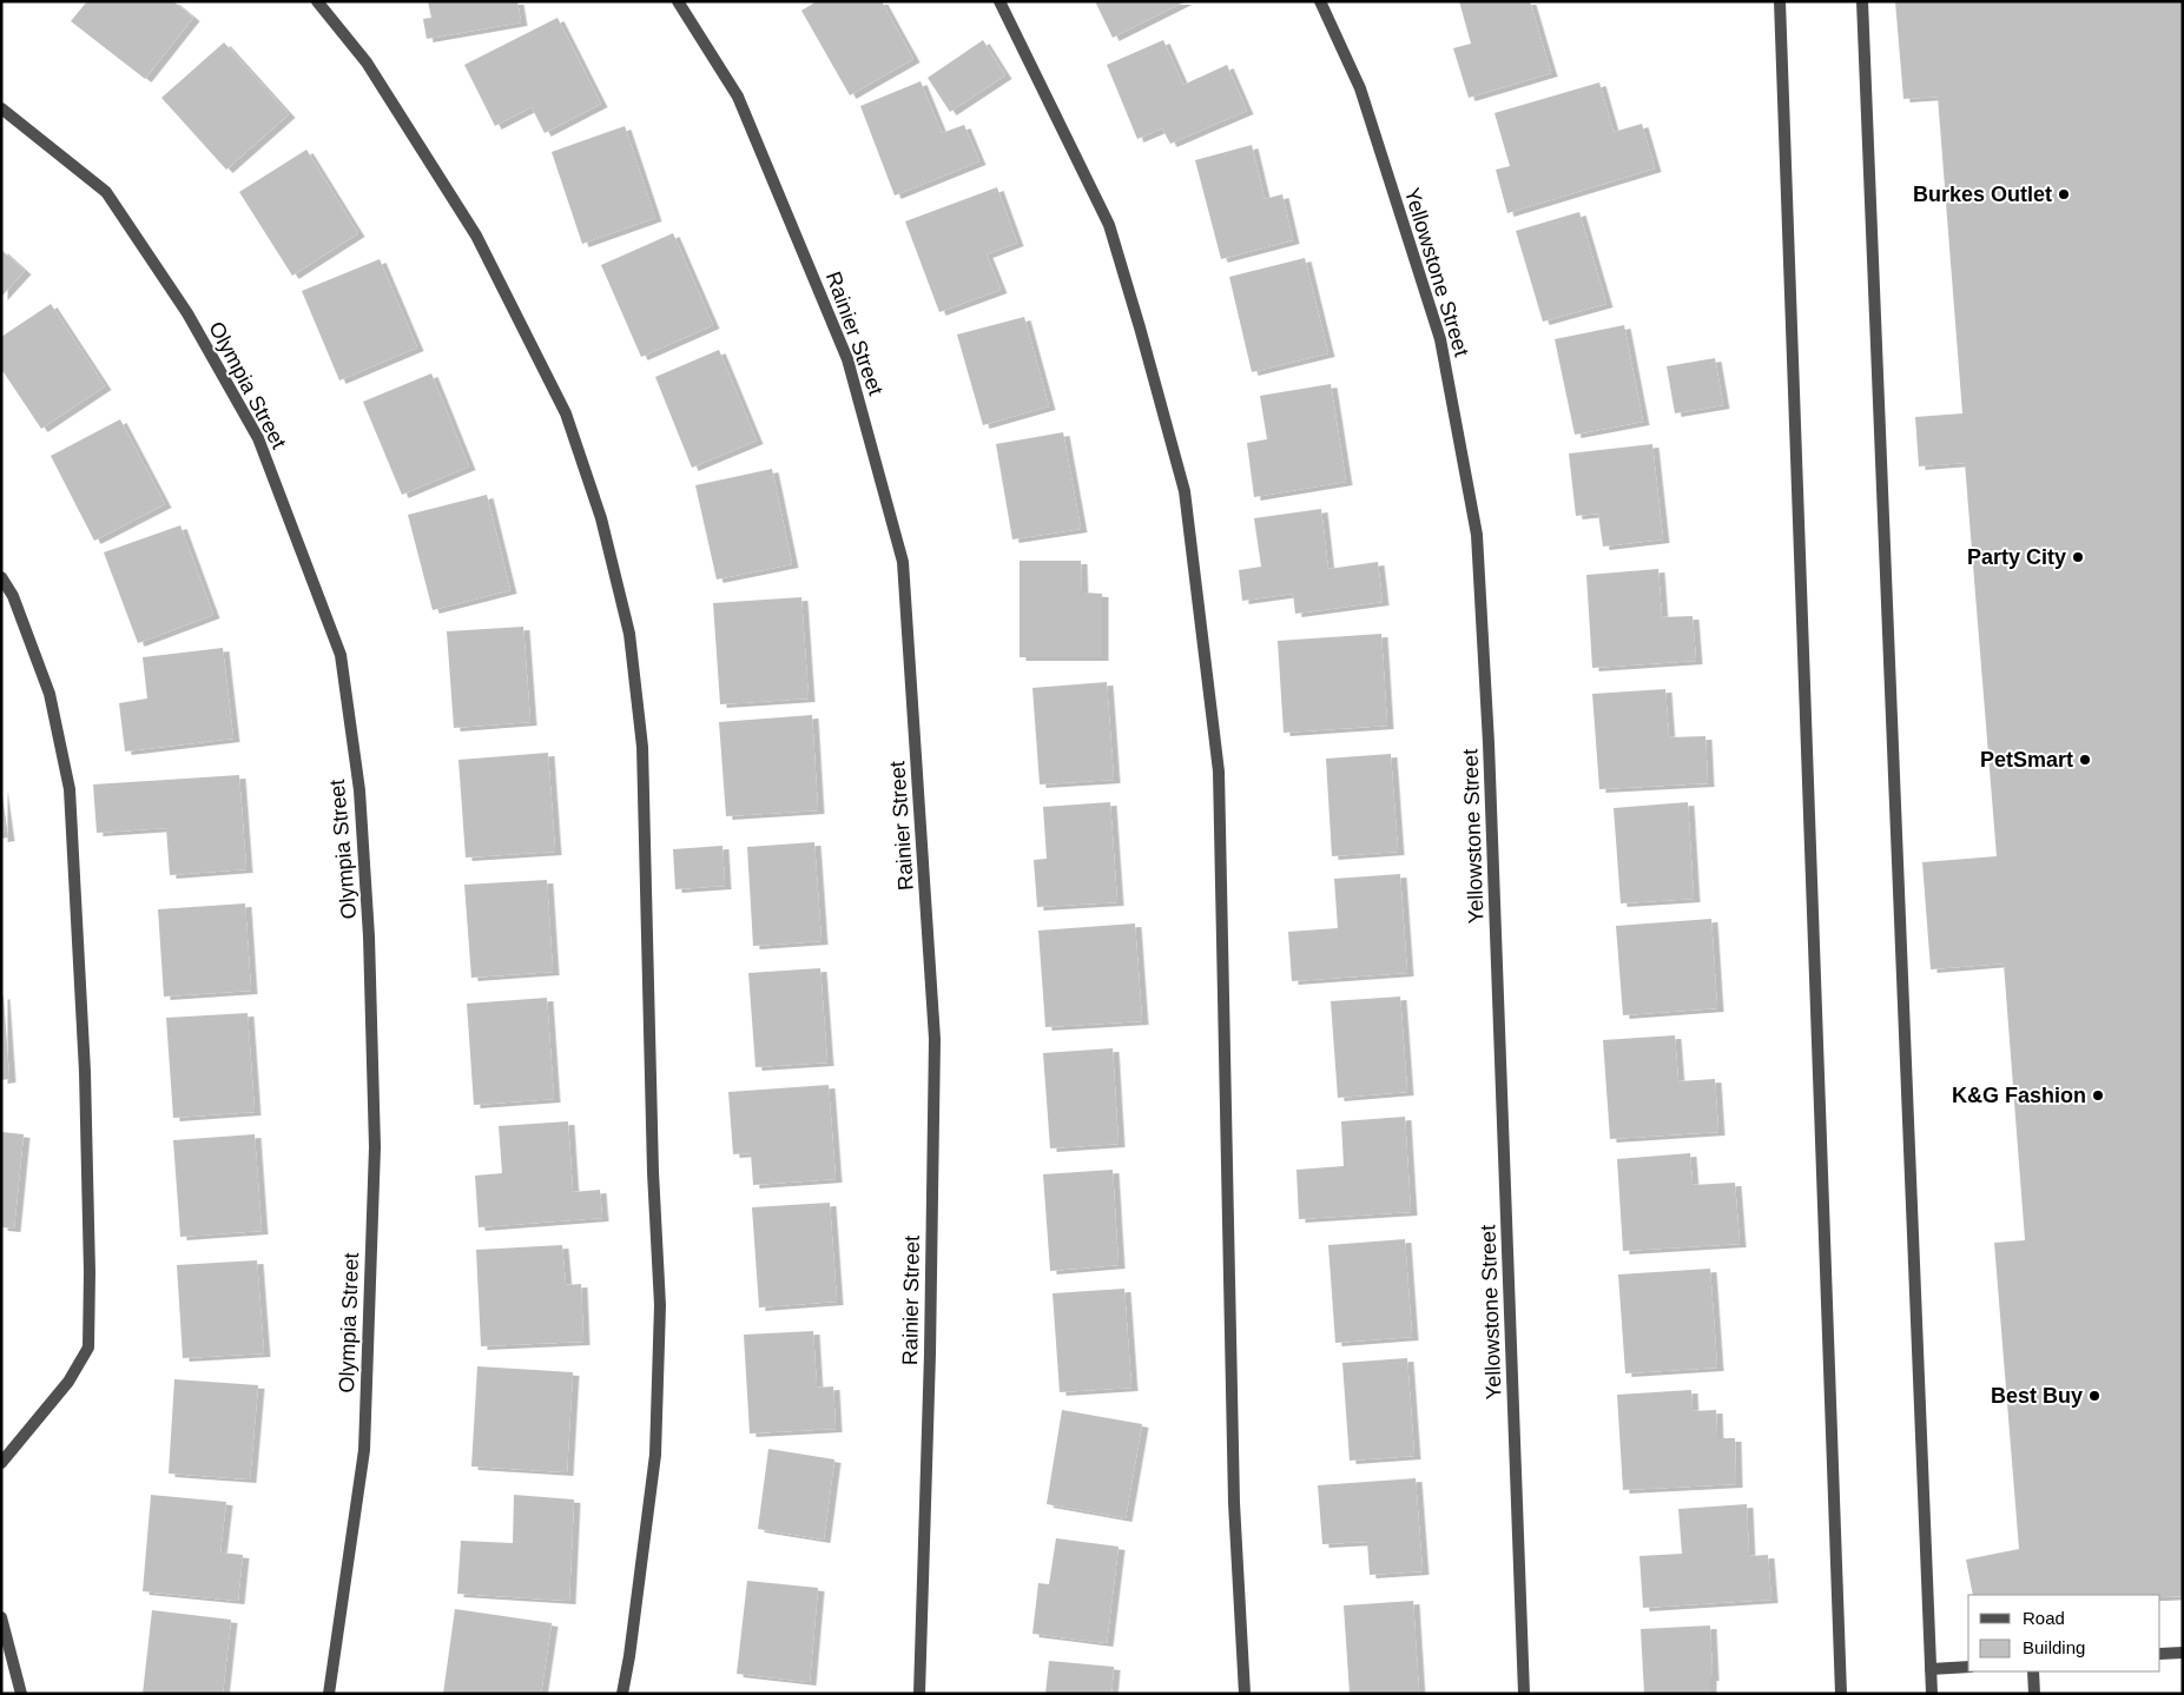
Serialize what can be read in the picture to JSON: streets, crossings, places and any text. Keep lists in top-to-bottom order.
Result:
{
  "streets": {
    "street": ["Yellowstone Street", "Rainier Street", "Olympia Street"]
  },
  "places": [
    "Burkes Outlet",
    "Party City",
    "PetSmart",
    "K&G Fashion",
    "Best Buy"
  ],
  "legend": ["Road", "Building"]
}
